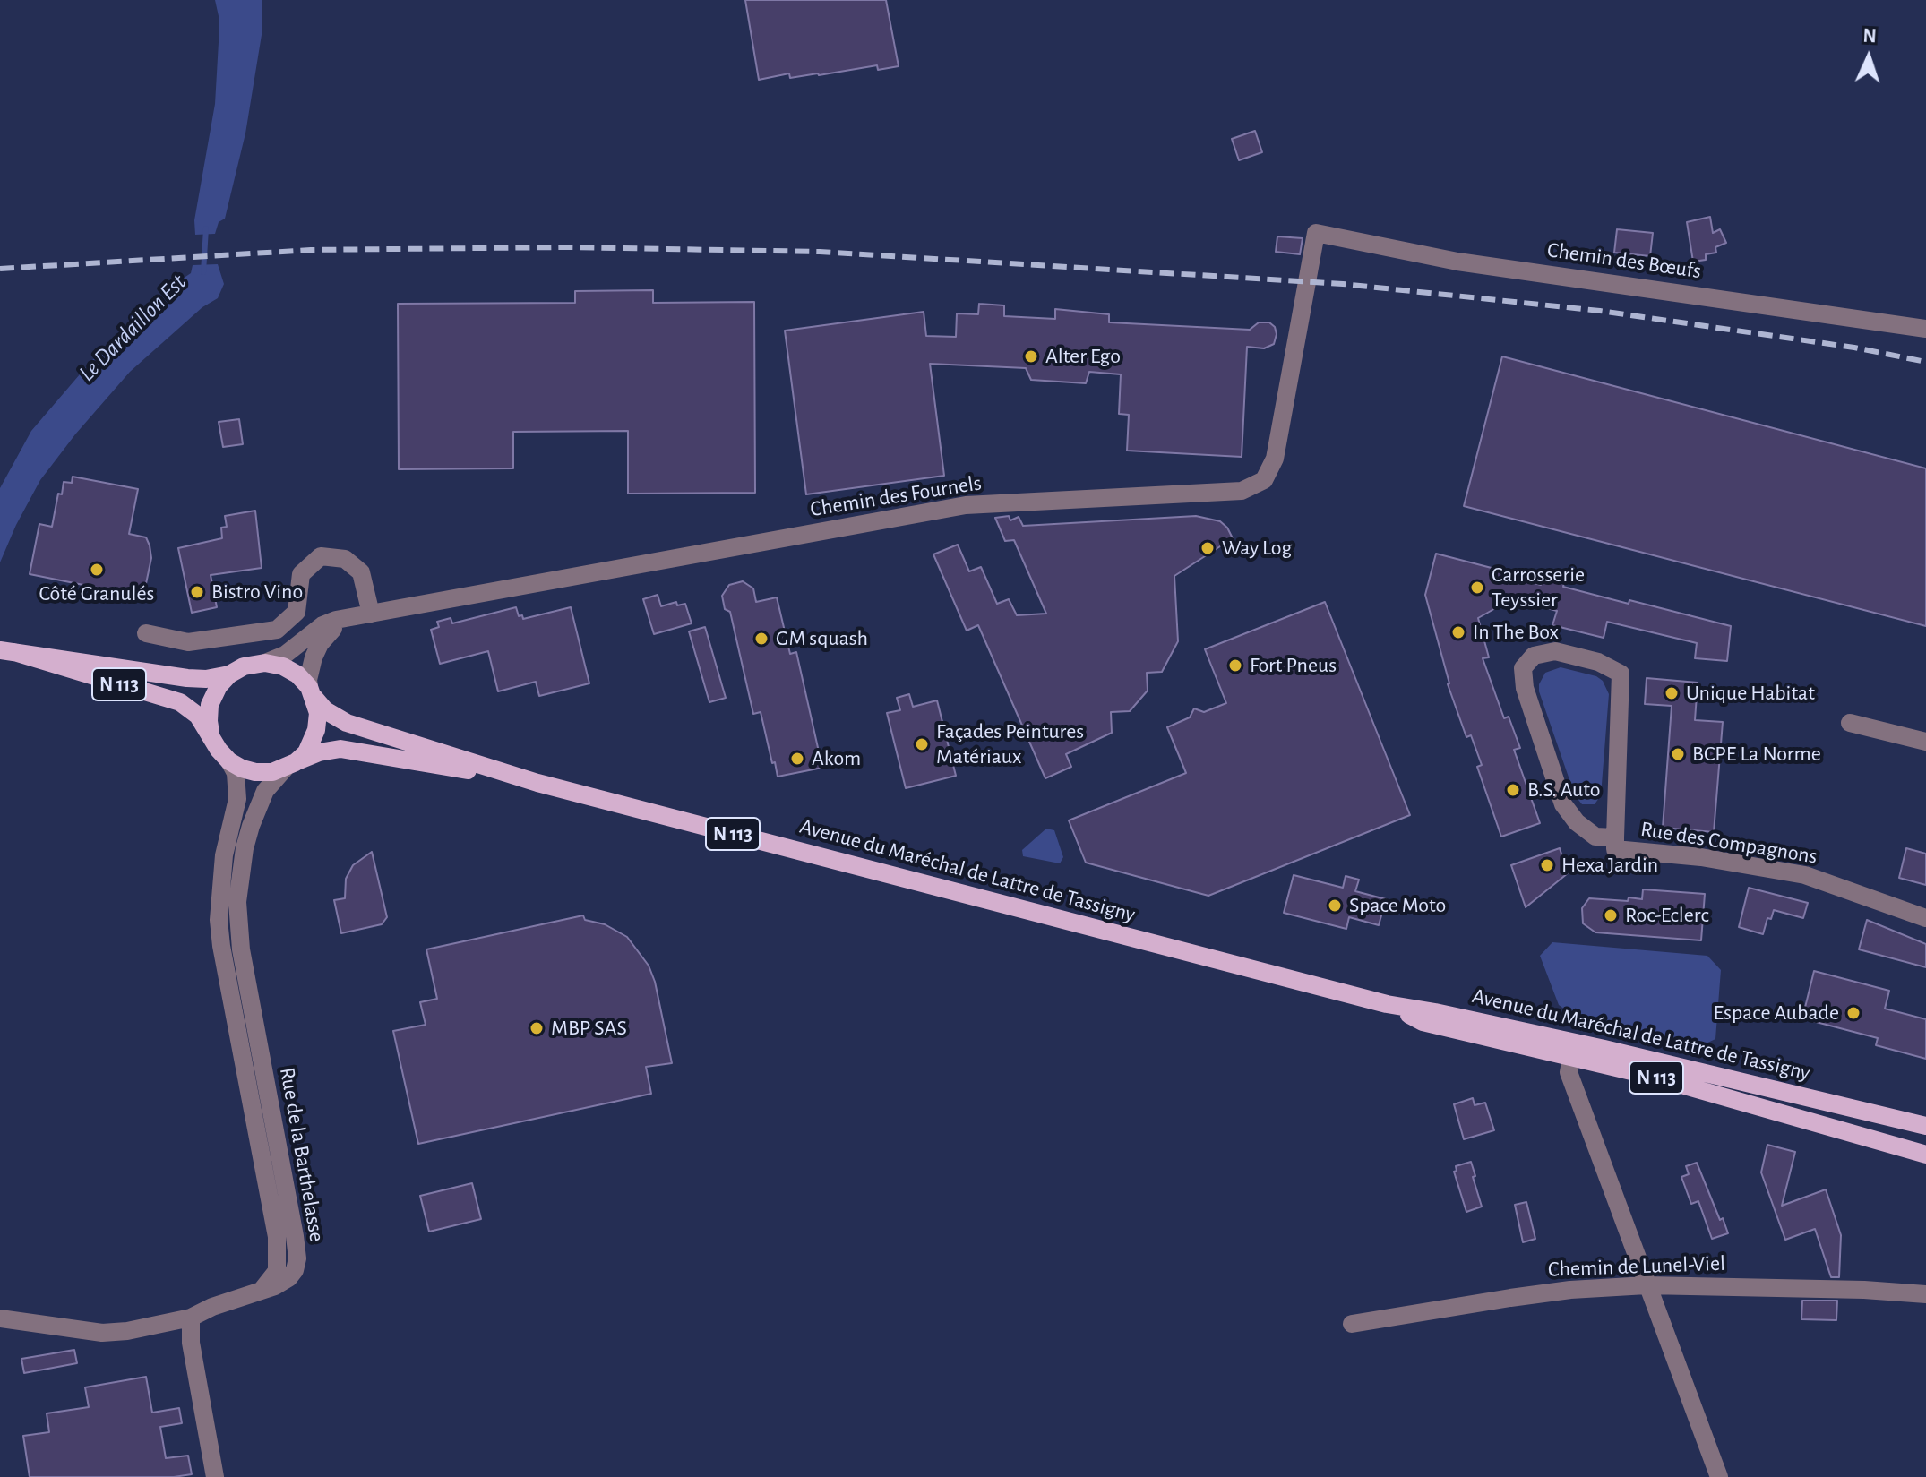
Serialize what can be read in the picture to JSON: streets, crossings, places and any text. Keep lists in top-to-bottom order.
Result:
{
  "streets": {
    "main road": ["N 113", "Avenue du Maréchal de Lattre de Tassigny"],
    "street": [
      "Chemin des Bœufs",
      "Chemin des Fournels",
      "Rue des Compagnons",
      "Rue de la Barthelasse",
      "Chemin de Lunel-Viel"
    ]
  },
  "crossings": [
    ["Chemin des Bœufs", "Chemin des Fournels"],
    ["Chemin des Fournels", "N 113"],
    ["Chemin des Fournels", "Avenue du Maréchal de Lattre de Tassigny"],
    ["Chemin des Fournels", "Rue de la Barthelasse"],
    ["N 113", "Avenue du Maréchal de Lattre de Tassigny"],
    ["N 113", "Rue de la Barthelasse"],
    ["Avenue du Maréchal de Lattre de Tassigny", "Rue de la Barthelasse"]
  ],
  "water": ["Le Dardaillon Est"],
  "places": [
    "Alter Ego",
    "Way Log",
    "Côté Granulés",
    "Carrosserie Teyssier",
    "Bistro Vino",
    "In The Box",
    "GM squash",
    "Fort Pneus",
    "Unique Habitat",
    "Façades Peintures Matériaux",
    "BCPE La Norme",
    "Akom",
    "B.S. Auto",
    "Hexa Jardin",
    "Space Moto",
    "Roc-Eclerc",
    "Espace Aubade",
    "MBP SAS"
  ],
  "north": "top"
}
